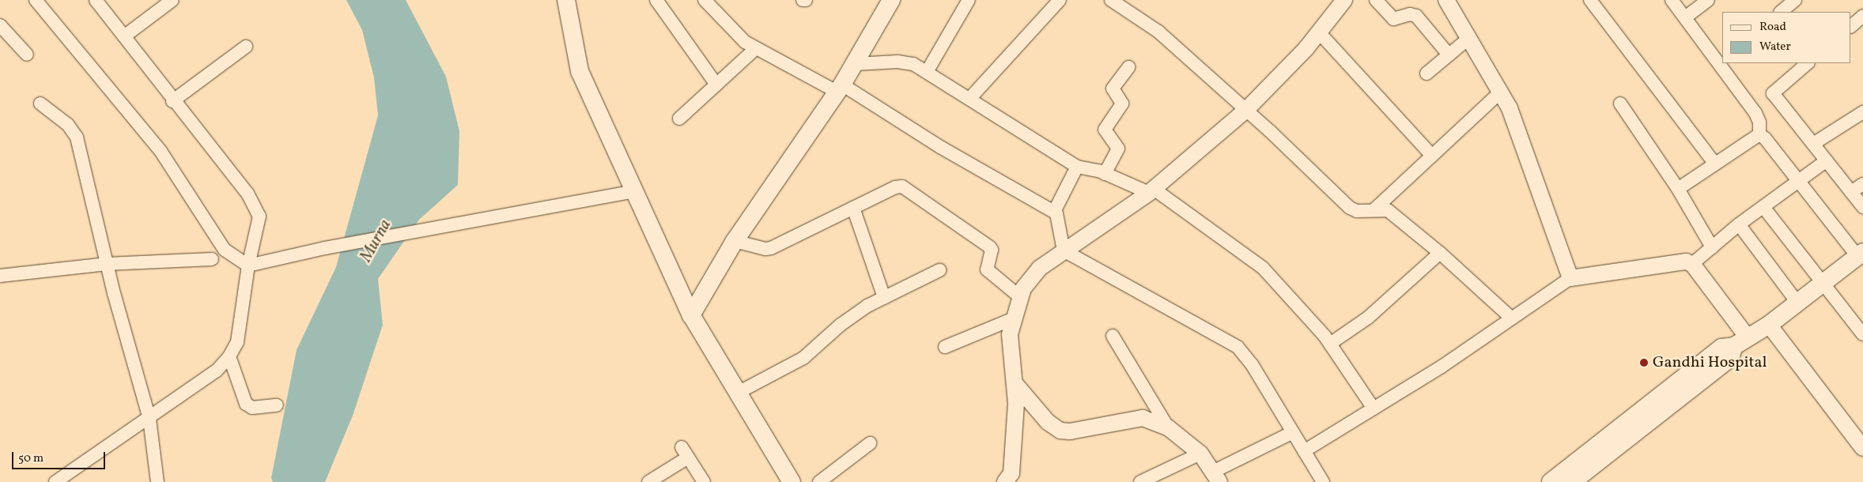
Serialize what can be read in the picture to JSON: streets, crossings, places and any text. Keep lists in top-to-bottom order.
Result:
{
  "water": ["Murna"],
  "places": ["Gandhi Hospital"],
  "legend": ["Road", "Water"],
  "scale_bar": "50 m"
}
